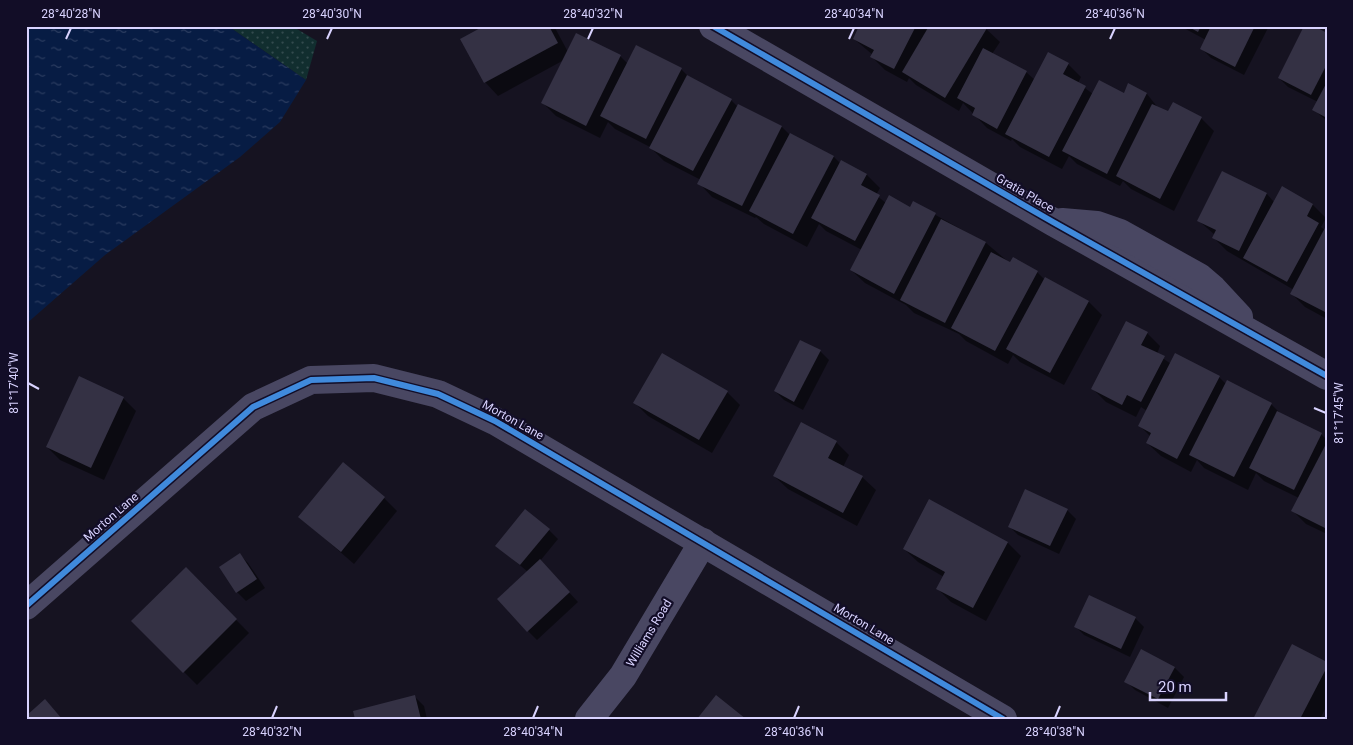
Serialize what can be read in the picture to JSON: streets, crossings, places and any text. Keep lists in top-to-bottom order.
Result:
{
  "streets": {
    "street": ["Gratia Place", "Morton Lane", "Williams Road"]
  },
  "crossings": [
    ["Morton Lane", "Williams Road"]
  ],
  "scale_bar": "20 m",
  "coordinates": [
    "28°40'28\"N",
    "28°40'30\"N",
    "28°40'32\"N",
    "28°40'34\"N",
    "28°40'36\"N",
    "81°17'40\"W",
    "81°17'45\"W",
    "28°40'38\"N"
  ]
}
